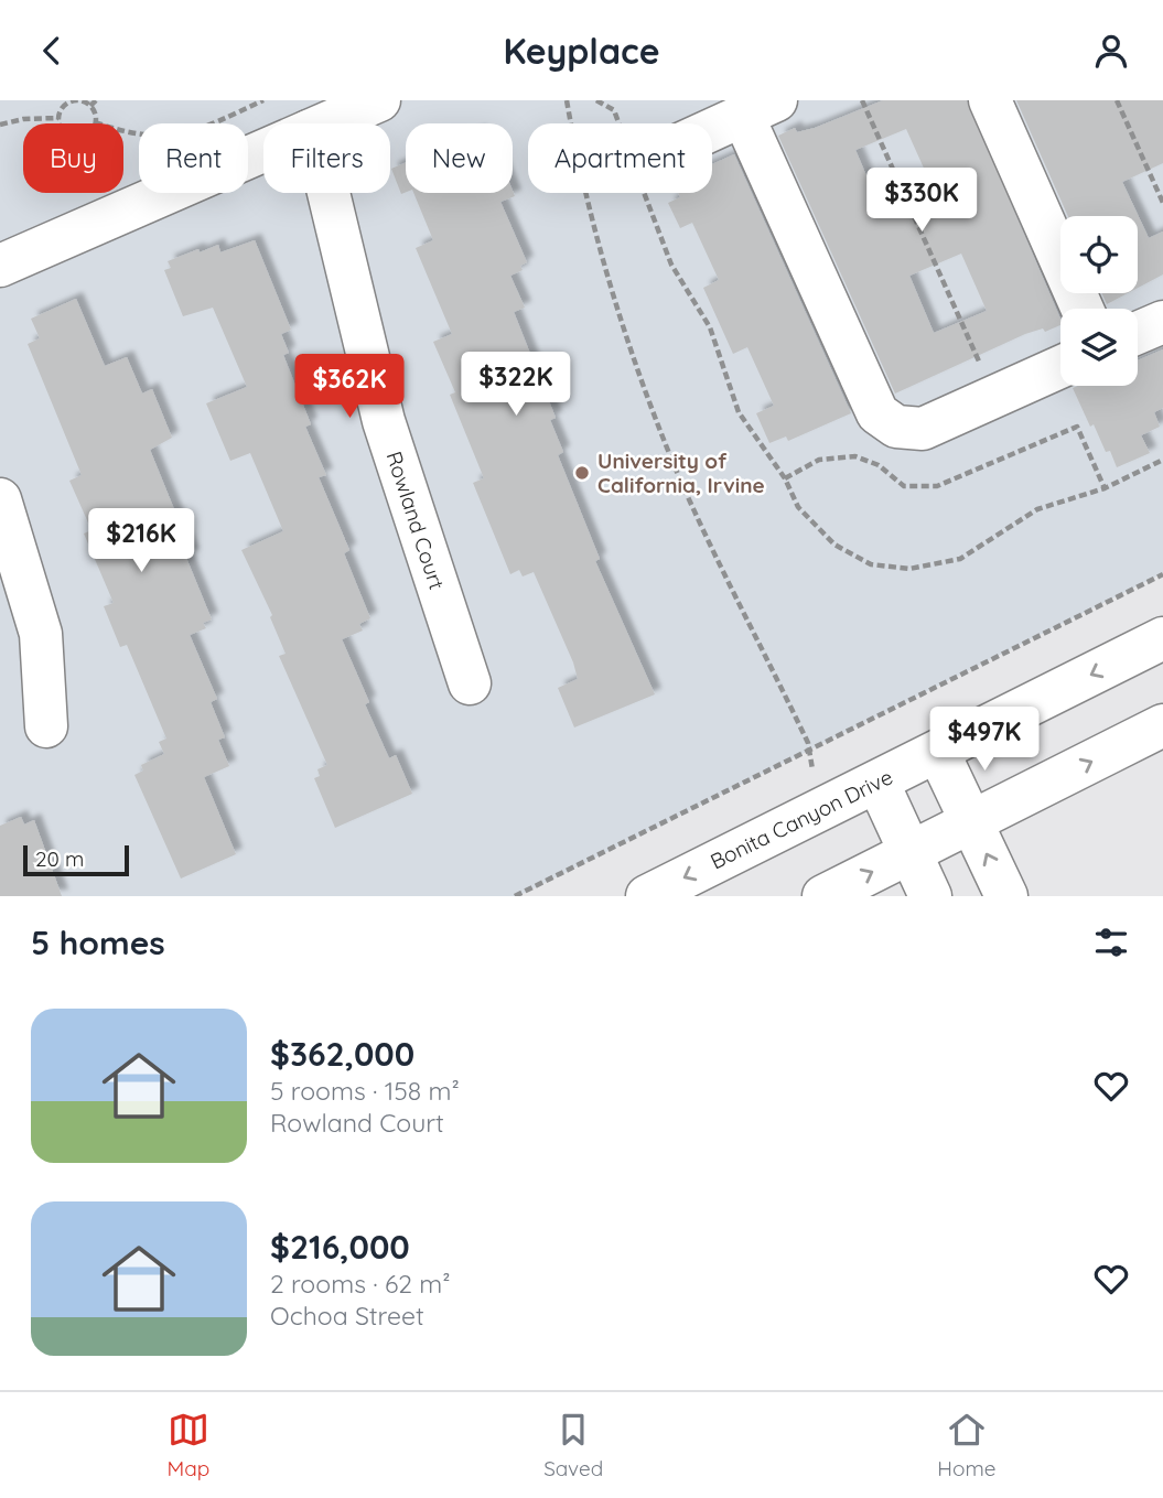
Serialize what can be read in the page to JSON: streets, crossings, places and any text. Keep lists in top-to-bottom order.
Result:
{
  "streets": {
    "street": ["Rowland Court", "Bonita Canyon Drive"]
  },
  "places": ["University of California, Irvine"],
  "scale_bar": "20 m",
  "page": {
    "header": "Keyplace",
    "chip": [
      "Buy",
      "Rent",
      "Filters",
      "New",
      "Apartment"
    ],
    "price": [
      "$330K",
      "$322K",
      "$362K",
      "$216K",
      "$497K"
    ],
    "scale": "20 m",
    "heading": "5 homes",
    "list": [
      {
        "name": "$362,000",
        "note": "5 rooms · 158 m² · Rowland Court"
      },
      {
        "name": "$216,000",
        "note": "2 rooms · 62 m² · Ochoa Street"
      }
    ],
    "tabs": ["Map", "Saved", "Home"]
  }
}
